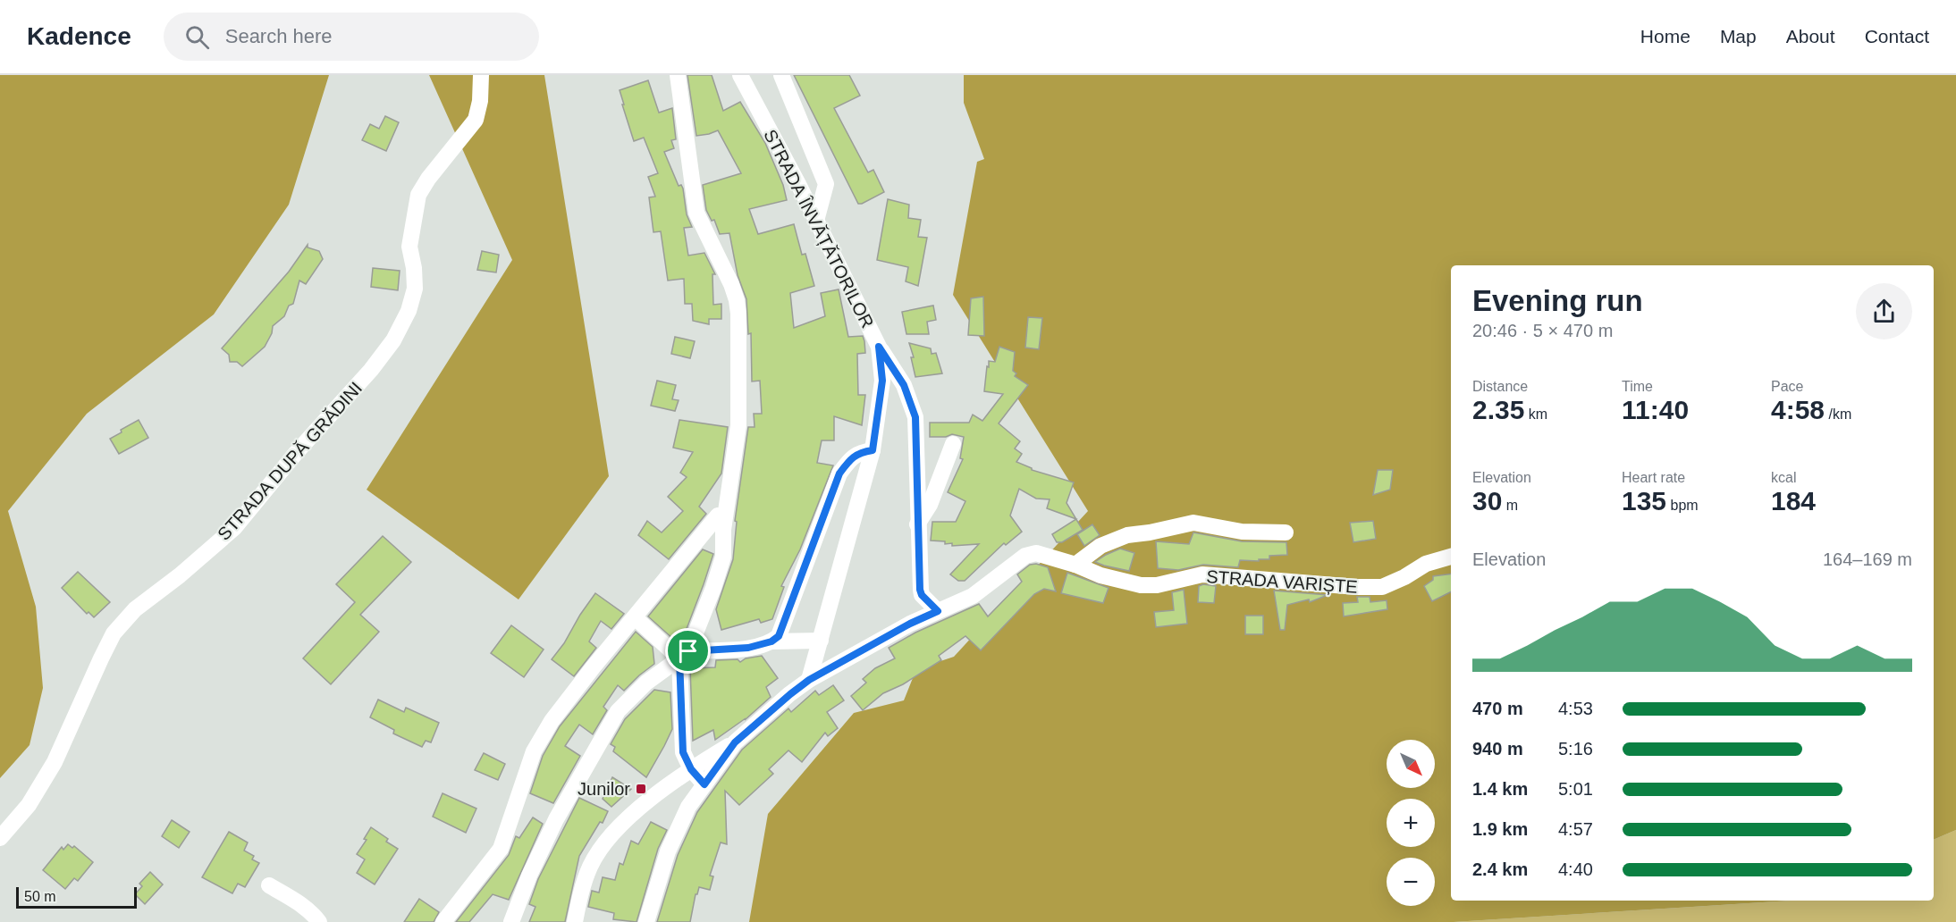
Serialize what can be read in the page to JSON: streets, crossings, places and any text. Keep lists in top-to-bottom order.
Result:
{
  "streets": {
    "street": ["STRADA ÎNVĂȚĂTORILOR", "STRADA DUPĂ GRĂDINI", "STRADA VARIȘTE"]
  },
  "crossings": [
    ["STRADA ÎNVĂȚĂTORILOR", "STRADA VARIȘTE"]
  ],
  "places": {
    "transit": ["Junilor"]
  },
  "scale_bar": "50 m",
  "north": "bottom right",
  "page": {
    "header": "Kadence",
    "search": "Search here",
    "nav": [
      "Home",
      "Map",
      "About",
      "Contact"
    ],
    "heading": ["Evening run", "20:46 · 5 × 470 m"],
    "stats": [
      ["Distance", "2.35 km"],
      ["Time", "11:40"],
      ["Pace", "4:58 /km"],
      ["Elevation", "30 m"],
      ["Heart rate", "135 bpm"],
      ["kcal", "184"]
    ],
    "chart": ["Elevation", "164–169 m"],
    "list": [
      {
        "name": "470 m",
        "note": "4:53"
      },
      {
        "name": "940 m",
        "note": "5:16"
      },
      {
        "name": "1.4 km",
        "note": "5:01"
      },
      {
        "name": "1.9 km",
        "note": "4:57"
      },
      {
        "name": "2.4 km",
        "note": "4:40"
      }
    ],
    "map_buttons": ["+", "−"],
    "scale": "50 m"
  }
}
